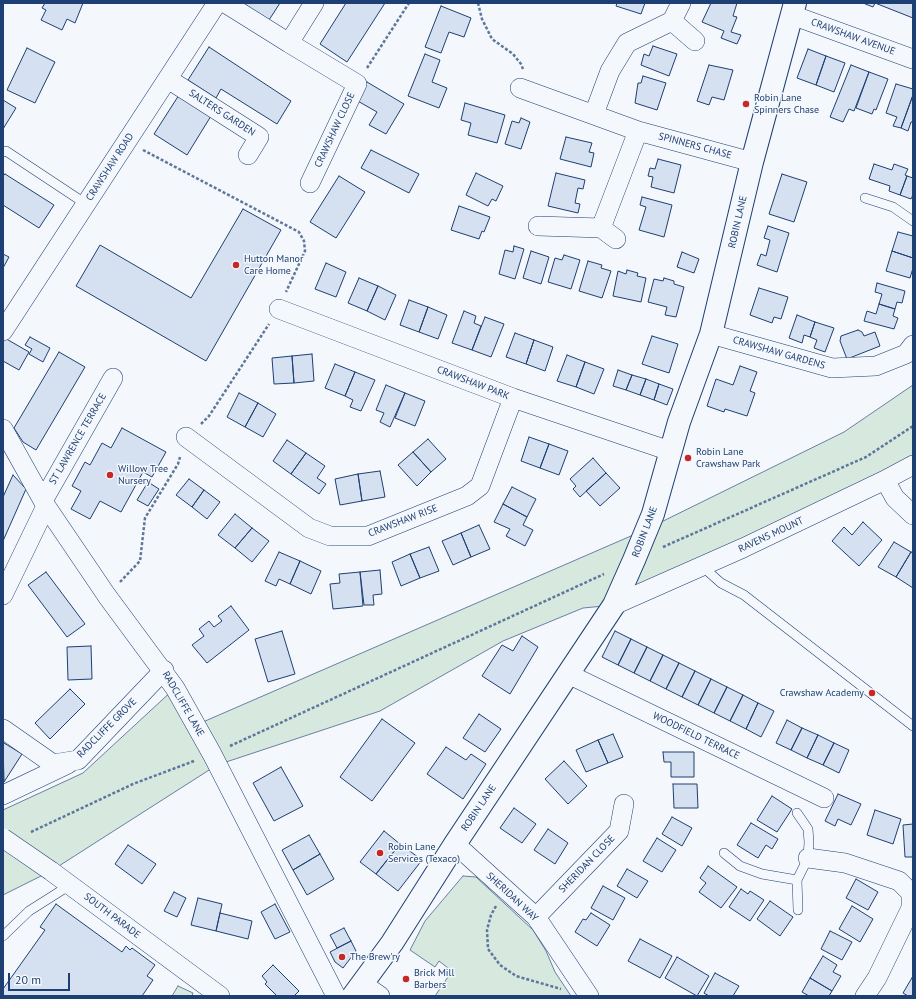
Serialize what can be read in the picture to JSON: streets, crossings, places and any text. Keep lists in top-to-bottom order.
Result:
{
  "streets": {
    "street": [
      "CRAWSHAW AVENUE",
      "SALTERS GARDEN",
      "CRAWSHAW CLOSE",
      "SPINNERS CHASE",
      "CRAWSHAW ROAD",
      "ROBIN LANE",
      "CRAWSHAW GARDENS",
      "CRAWSHAW PARK",
      "ST LAWRENCE TERRACE",
      "CRAWSHAW RISE",
      "RAVENS MOUNT",
      "RADCLIFFE LANE",
      "RADCLIFFE GROVE",
      "WOODFIELD TERRACE",
      "SHERIDAN CLOSE",
      "SHERIDAN WAY",
      "SOUTH PARADE"
    ]
  },
  "crossings": [
    ["CRAWSHAW AVENUE", "ROBIN LANE"],
    ["SALTERS GARDEN", "CRAWSHAW ROAD"],
    ["SPINNERS CHASE", "ROBIN LANE"],
    ["ROBIN LANE", "CRAWSHAW GARDENS"],
    ["ROBIN LANE", "CRAWSHAW PARK"],
    ["ROBIN LANE", "RAVENS MOUNT"],
    ["ROBIN LANE", "WOODFIELD TERRACE"],
    ["ROBIN LANE", "SHERIDAN WAY"],
    ["CRAWSHAW PARK", "CRAWSHAW RISE"],
    ["ST LAWRENCE TERRACE", "RADCLIFFE LANE"],
    ["RADCLIFFE LANE", "RADCLIFFE GROVE"],
    ["SHERIDAN CLOSE", "SHERIDAN WAY"]
  ],
  "places": [
    "Robin Lane Spinners Chase",
    "Hutton Manor Care Home",
    "Robin Lane Crawshaw Park",
    "Willow Tree Nursery",
    "Crawshaw Academy",
    "Robin Lane Services (Texaco)",
    "The Brew'ry",
    "Brick Mill Barbers"
  ],
  "scale_bar": "20 m"
}
